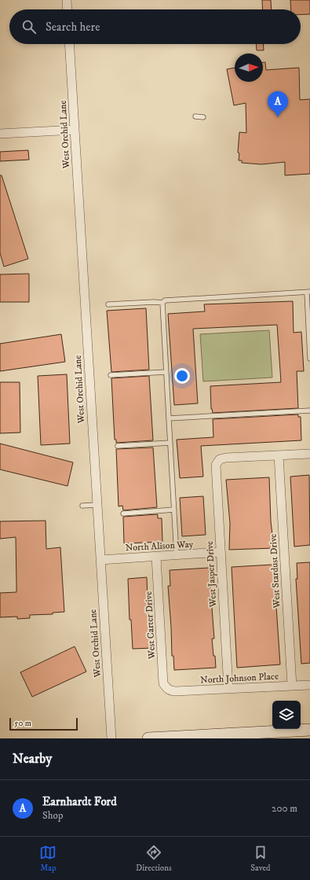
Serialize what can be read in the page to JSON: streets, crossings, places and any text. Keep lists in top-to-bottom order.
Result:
{
  "streets": {
    "street": [
      "West Orchid Lane",
      "North Alison Way",
      "West Stardust Drive",
      "West Jasper Drive",
      "West Carter Drive",
      "North Johnson Place"
    ]
  },
  "crossings": [
    ["West Orchid Lane", "North Alison Way"],
    ["North Alison Way", "West Jasper Drive"],
    ["North Alison Way", "West Carter Drive"],
    ["West Stardust Drive", "West Jasper Drive"],
    ["West Stardust Drive", "North Johnson Place"],
    ["West Jasper Drive", "North Johnson Place"],
    ["West Carter Drive", "North Johnson Place"]
  ],
  "scale_bar": "50 m",
  "north": "right",
  "page": {
    "search": "Search here",
    "pins": "A",
    "scale": "50 m",
    "heading": "Nearby",
    "list": [
      {
        "mark": "A",
        "name": "Earnhardt Ford",
        "note": "Shop",
        "value": "200 m"
      }
    ],
    "nav": ["Map", "Directions", "Saved"]
  }
}
